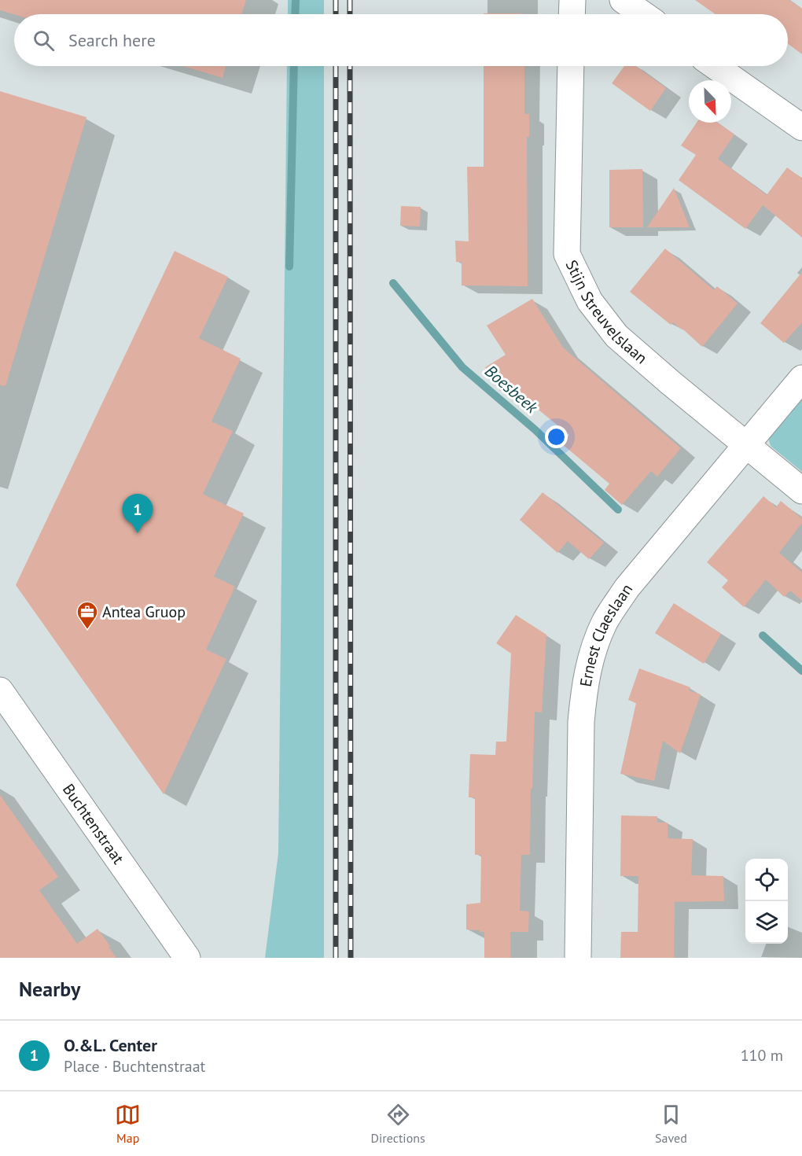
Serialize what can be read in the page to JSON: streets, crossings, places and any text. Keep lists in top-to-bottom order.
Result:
{
  "streets": {
    "street": ["Stijn Streuvelslaan", "Ernest Claeslaan", "Buchtenstraat"]
  },
  "crossings": [
    ["Stijn Streuvelslaan", "Ernest Claeslaan"]
  ],
  "water": ["Boesbeek"],
  "places": {
    "office": ["Antea Gruop"]
  },
  "north": "bottom right",
  "page": {
    "search": "Search here",
    "pins": "1",
    "heading": "Nearby",
    "list": [
      {
        "mark": "1",
        "name": "O.&L. Center",
        "note": "Place · Buchtenstraat",
        "value": "110 m"
      }
    ],
    "nav": ["Map", "Directions", "Saved"]
  }
}
